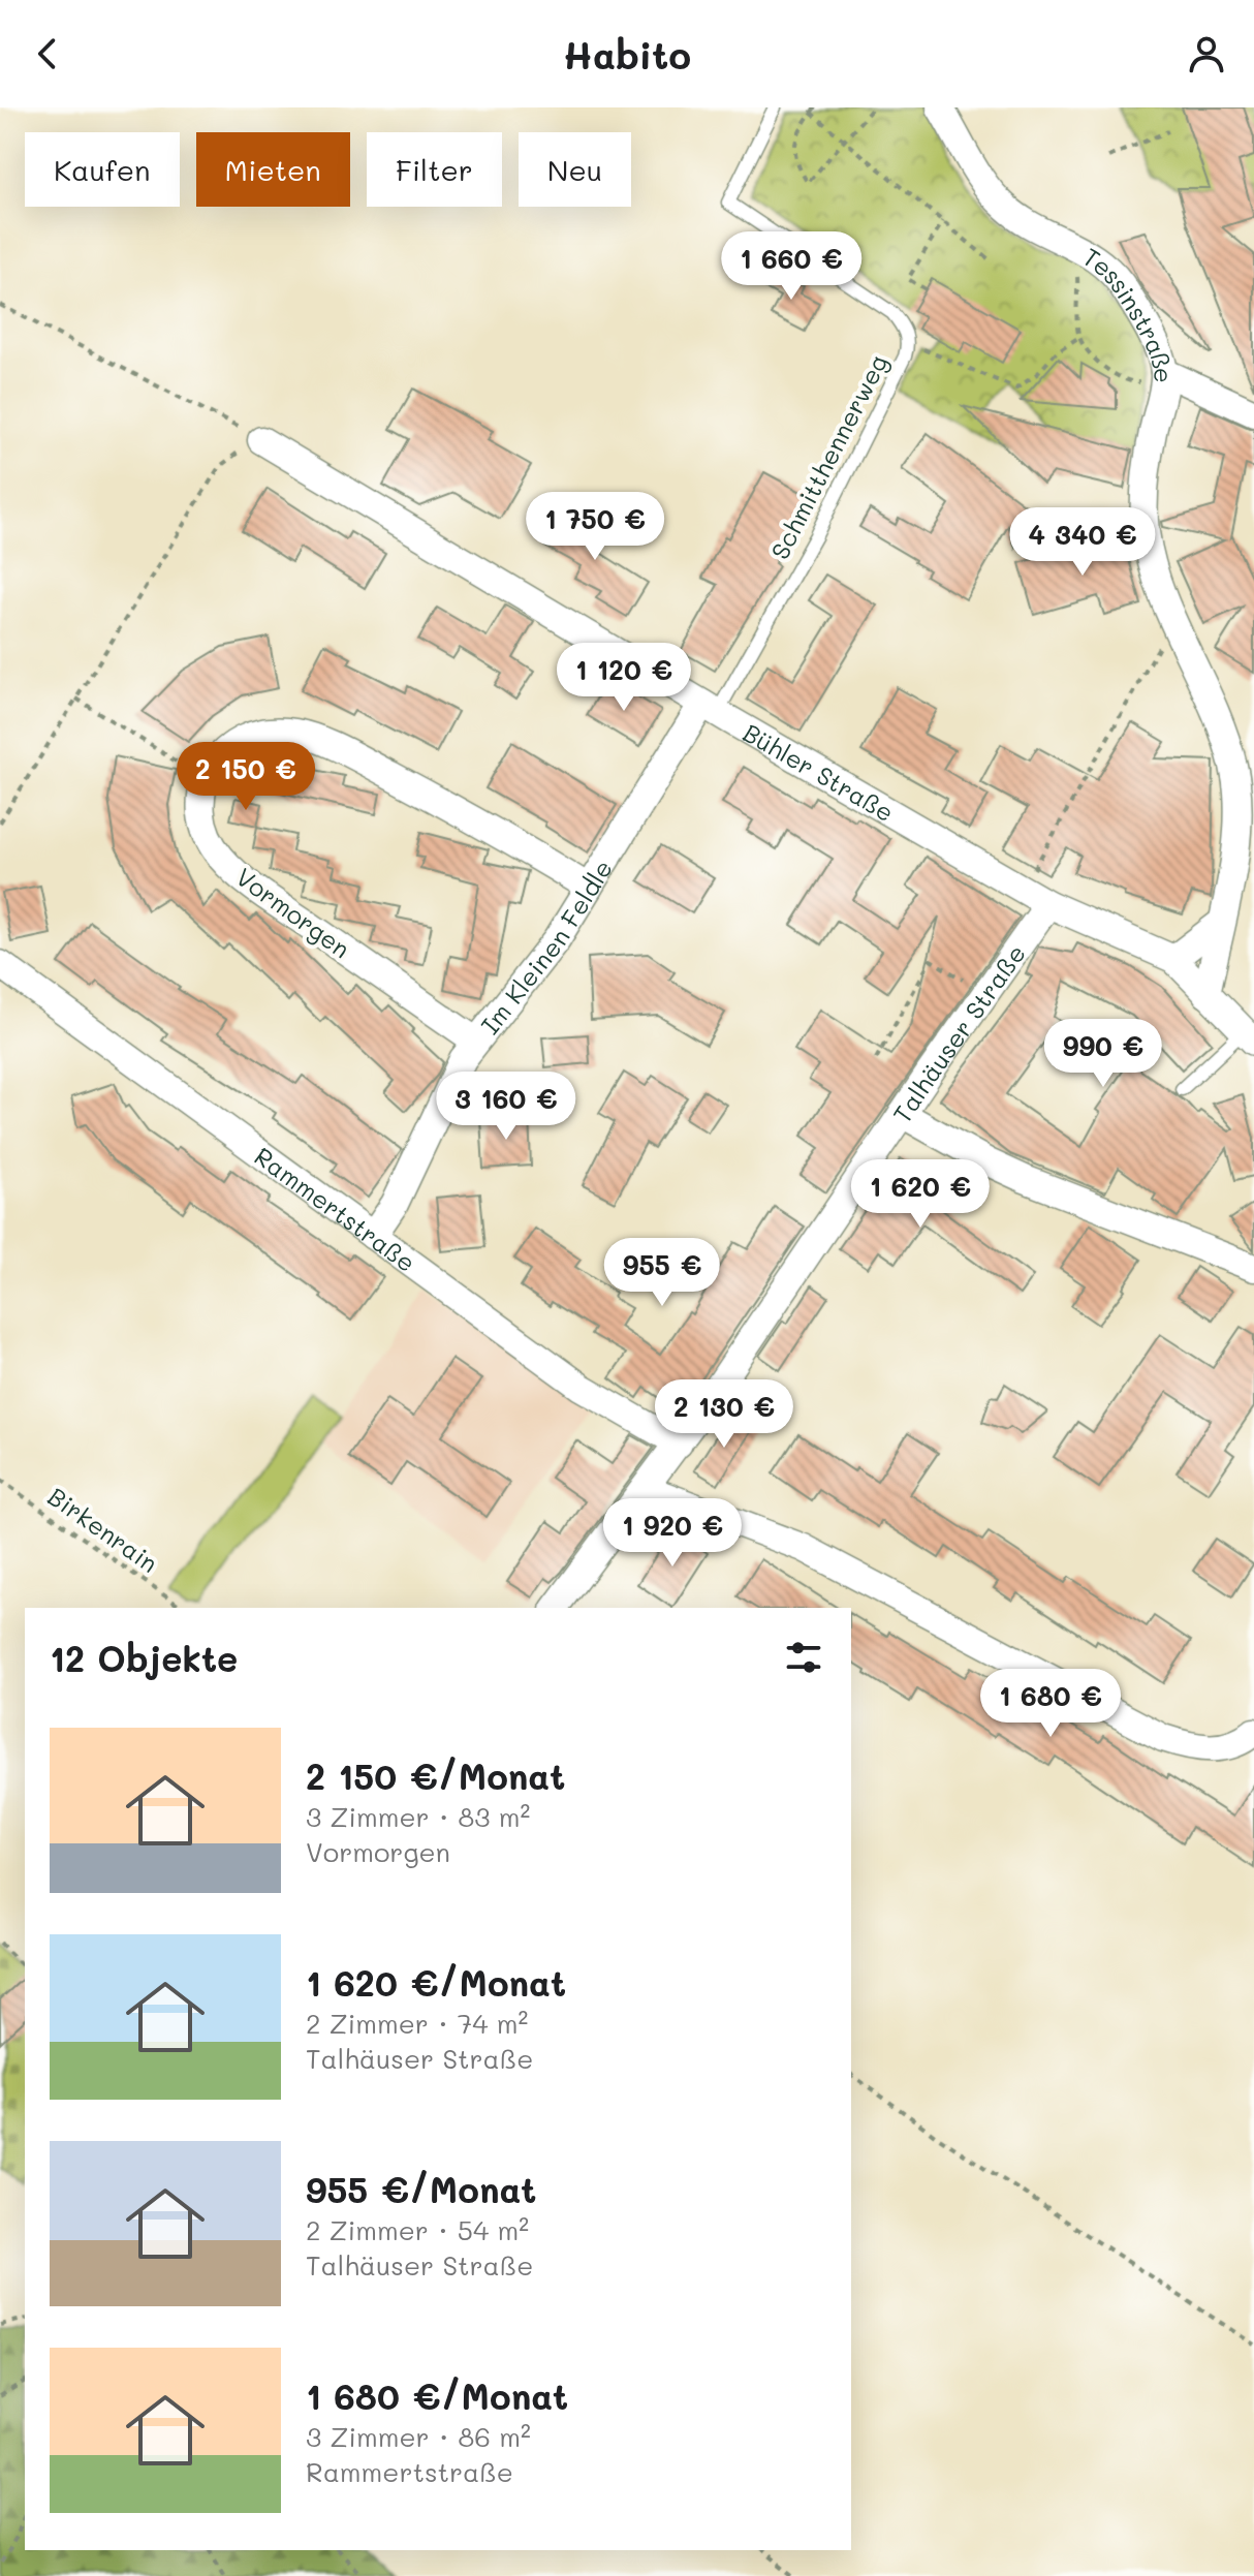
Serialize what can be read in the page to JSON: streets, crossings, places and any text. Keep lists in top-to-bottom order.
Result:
{
  "streets": {
    "street": [
      "Tessinstraße",
      "Bühler Straße",
      "Vormorgen",
      "Im Kleinen Feldle",
      "Talhäuser Straße",
      "Rammertstraße"
    ],
    "lane": ["Schmitthennerweg"],
    "path": ["Birkenrain"]
  },
  "crossings": [
    ["Schmitthennerweg", "Bühler Straße"],
    ["Schmitthennerweg", "Im Kleinen Feldle"],
    ["Bühler Straße", "Im Kleinen Feldle"],
    ["Bühler Straße", "Talhäuser Straße"],
    ["Vormorgen", "Im Kleinen Feldle"],
    ["Im Kleinen Feldle", "Rammertstraße"],
    ["Talhäuser Straße", "Rammertstraße"]
  ],
  "page": {
    "header": "Habito",
    "chip": [
      "Kaufen",
      "Mieten",
      "Filter",
      "Neu"
    ],
    "price": [
      "1 660 €",
      "1 750 €",
      "4 340 €",
      "1 120 €",
      "2 150 €",
      "990 €",
      "3 160 €",
      "1 620 €",
      "955 €",
      "2 130 €",
      "1 920 €",
      "1 680 €"
    ],
    "heading": "12 Objekte",
    "list": [
      {
        "name": "2 150 €/Monat",
        "note": "3 Zimmer · 83 m² · Vormorgen"
      },
      {
        "name": "1 620 €/Monat",
        "note": "2 Zimmer · 74 m² · Talhäuser Straße"
      },
      {
        "name": "955 €/Monat",
        "note": "2 Zimmer · 54 m² · Talhäuser Straße"
      },
      {
        "name": "1 680 €/Monat",
        "note": "3 Zimmer · 86 m² · Rammertstraße"
      }
    ]
  }
}
